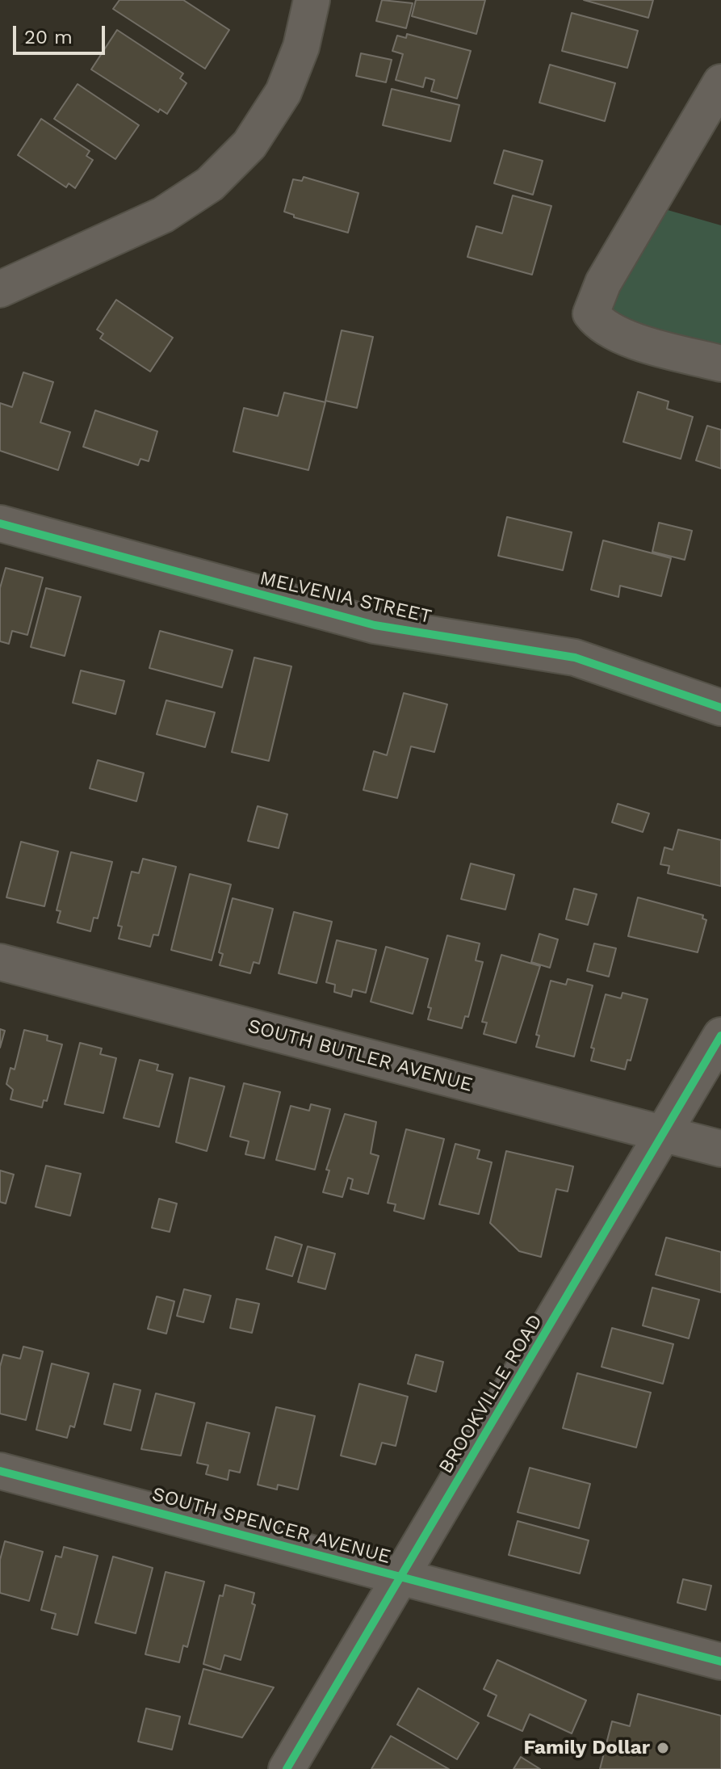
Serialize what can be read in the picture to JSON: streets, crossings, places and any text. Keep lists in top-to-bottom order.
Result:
{
  "streets": {
    "street": [
      "MELVENIA STREET",
      "SOUTH BUTLER AVENUE",
      "BROOKVILLE ROAD",
      "SOUTH SPENCER AVENUE"
    ]
  },
  "crossings": [
    ["SOUTH BUTLER AVENUE", "BROOKVILLE ROAD"],
    ["BROOKVILLE ROAD", "SOUTH SPENCER AVENUE"]
  ],
  "places": ["Family Dollar"],
  "scale_bar": "20 m"
}
